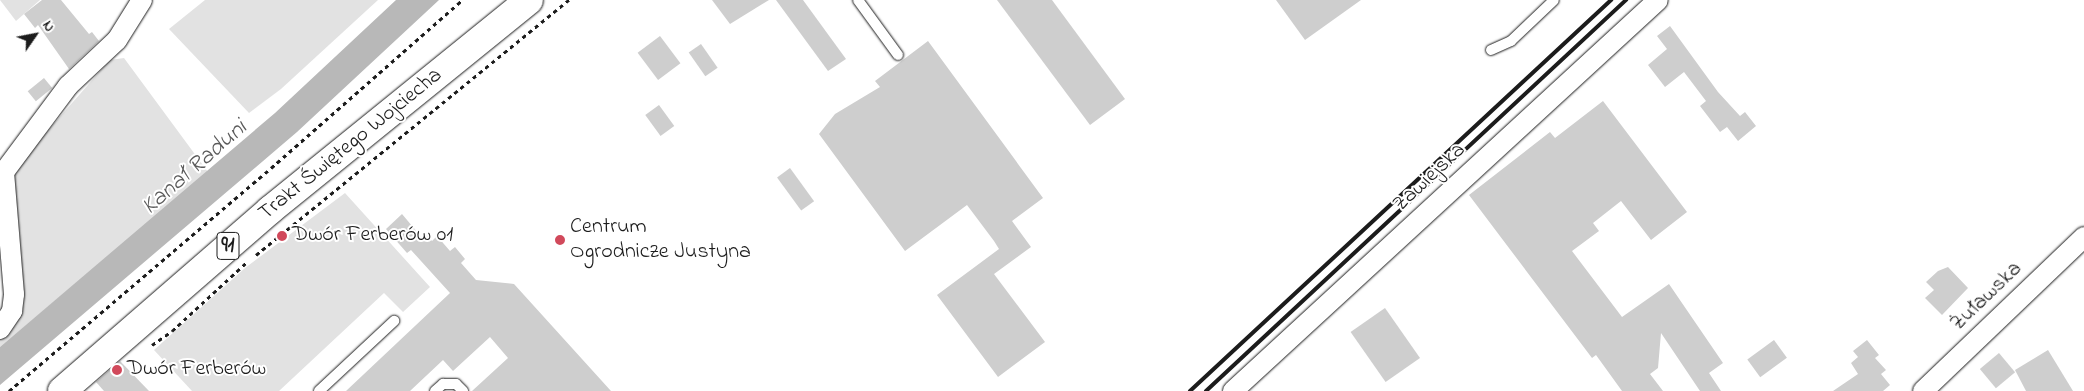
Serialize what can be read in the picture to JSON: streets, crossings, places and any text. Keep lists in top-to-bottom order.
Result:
{
  "streets": {
    "main road": ["Trakt Świętego Wojciecha", "91"],
    "street": ["Zawiejska", "Żuławska"]
  },
  "water": ["Kanał Raduni"],
  "places": ["Dwór Ferberów 01", "Centrum Ogrodnicze Justyna", "Dwór Ferberów"],
  "north": "top right"
}
